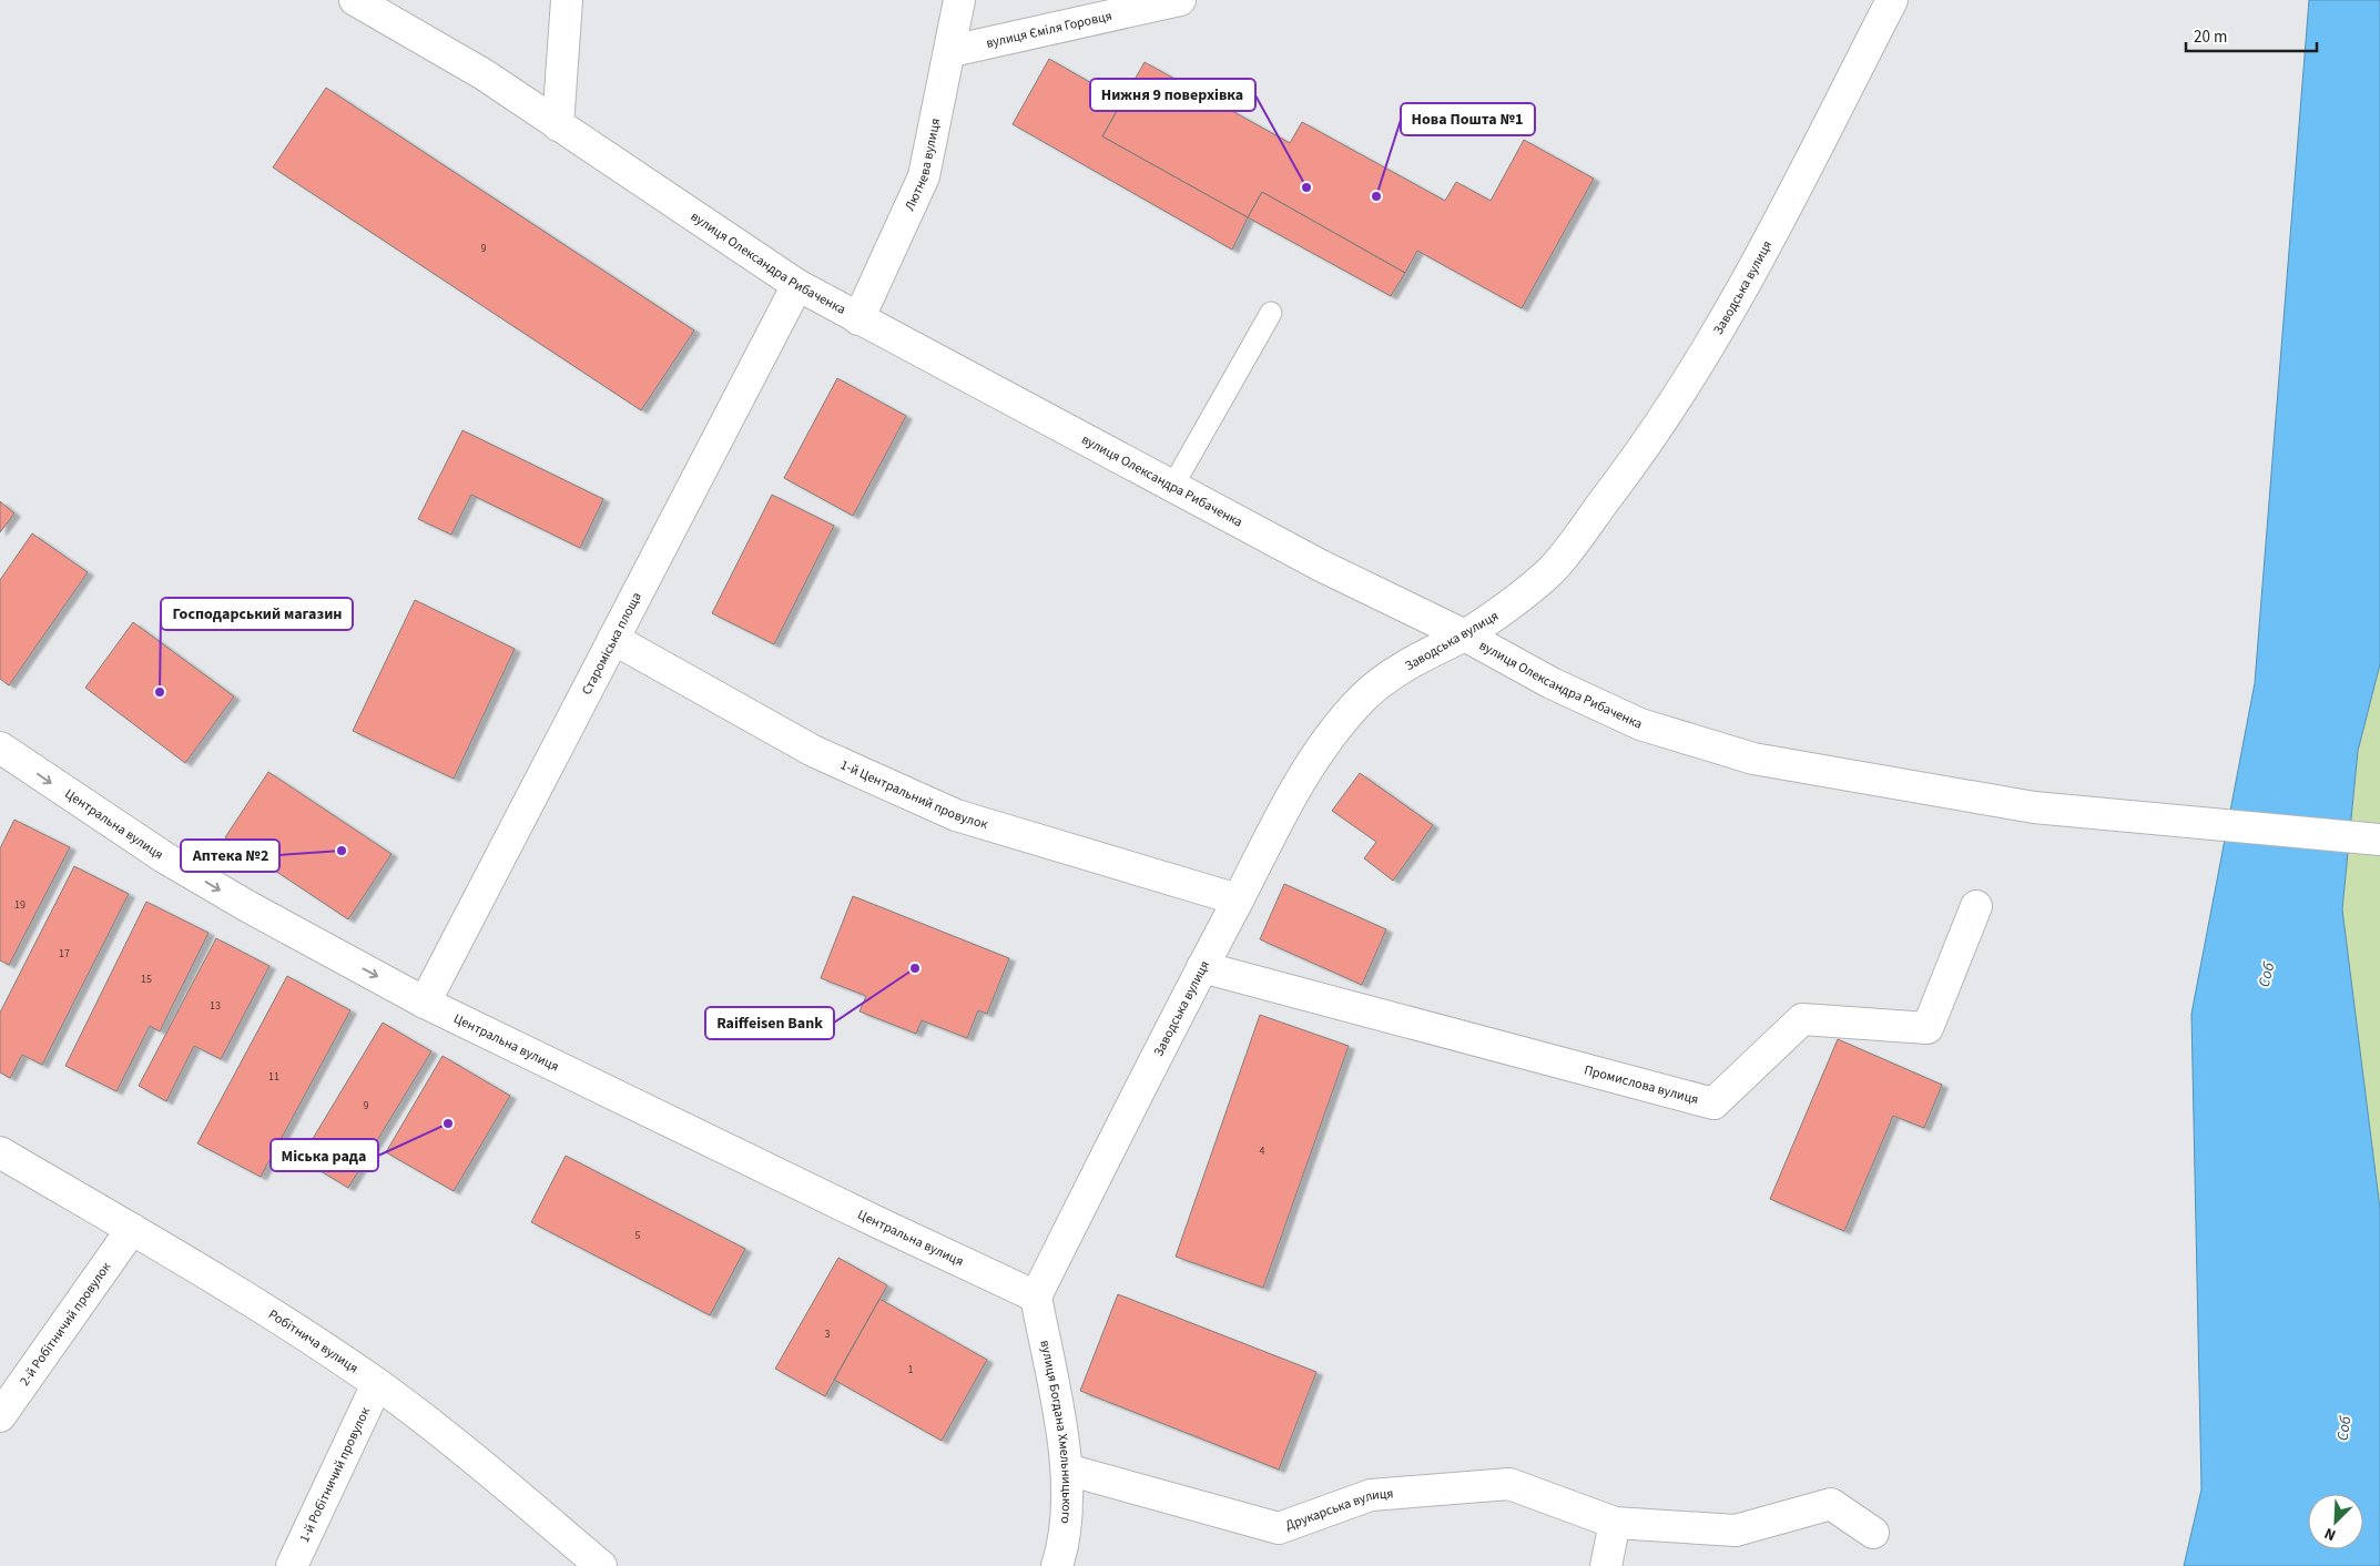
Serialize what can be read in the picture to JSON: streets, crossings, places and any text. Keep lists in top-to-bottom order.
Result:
{
  "streets": {
    "main road": [
      "вулиця Єміля Горовця",
      "Лютнева вулиця",
      "вулиця Олександра Рибаченка",
      "Заводська вулиця",
      "Староміська площа",
      "1-й Центральний провулок",
      "Центральна вулиця",
      "Промислова вулиця",
      "2-й Робітничий провулок",
      "Робітнича вулиця",
      "вулиця Богдана Хмельницького",
      "1-й Робітничий провулок",
      "Друкарська вулиця"
    ]
  },
  "crossings": [
    ["вулиця Єміля Горовця", "Лютнева вулиця"],
    ["Лютнева вулиця", "вулиця Олександра Рибаченка"],
    ["вулиця Олександра Рибаченка", "Заводська вулиця"],
    ["вулиця Олександра Рибаченка", "Староміська площа"],
    ["Заводська вулиця", "1-й Центральний провулок"],
    ["Заводська вулиця", "Центральна вулиця"],
    ["Заводська вулиця", "Промислова вулиця"],
    ["Заводська вулиця", "вулиця Богдана Хмельницького"],
    ["Староміська площа", "1-й Центральний провулок"],
    ["Староміська площа", "Центральна вулиця"],
    ["Центральна вулиця", "вулиця Богдана Хмельницького"],
    ["2-й Робітничий провулок", "Робітнича вулиця"],
    ["Робітнича вулиця", "1-й Робітничий провулок"],
    ["вулиця Богдана Хмельницького", "Друкарська вулиця"]
  ],
  "one_way": ["Центральна вулиця"],
  "water": ["Соб"],
  "places": [
    "Нижня 9 поверхівка",
    "Нова Пошта №1",
    "Господарський магазин",
    "Аптека №2",
    "Raiffeisen Bank",
    "Міська рада"
  ],
  "house_numbers": [
    "9",
    "19",
    "17",
    "15",
    "13",
    "11",
    "9",
    "4",
    "5",
    "3",
    "1"
  ],
  "scale_bar": "20 m",
  "north": "bottom left"
}
